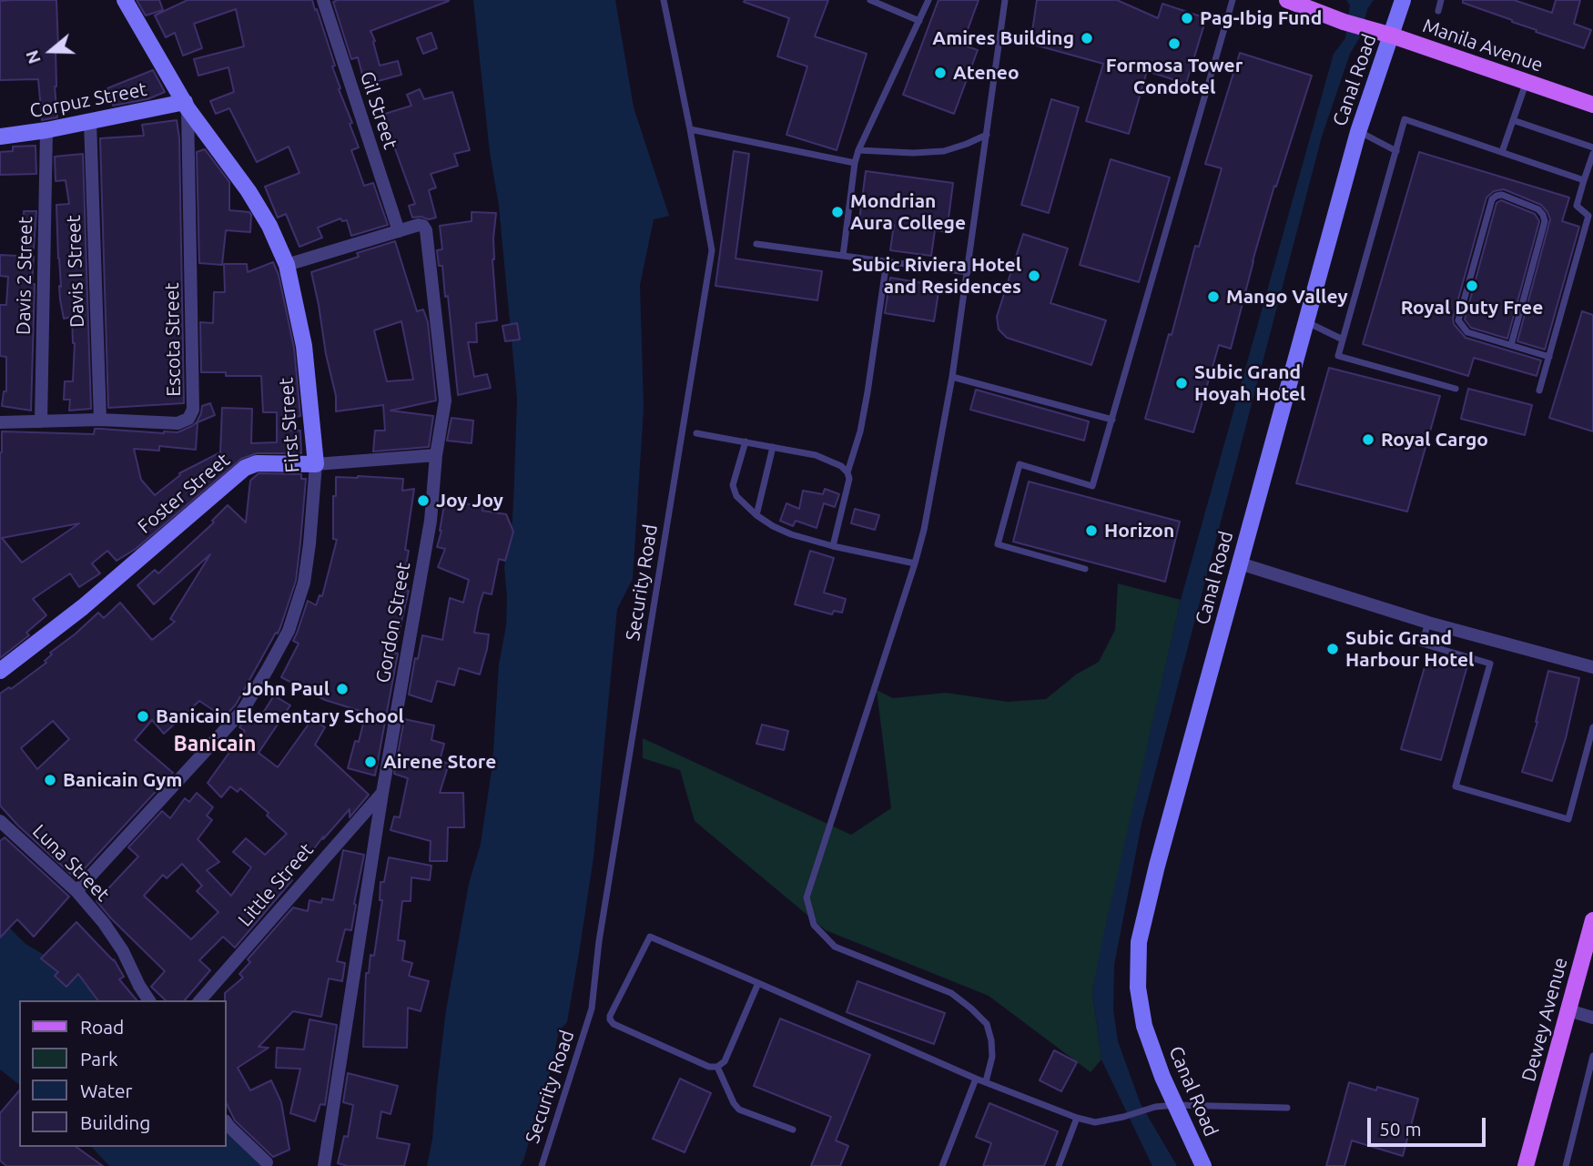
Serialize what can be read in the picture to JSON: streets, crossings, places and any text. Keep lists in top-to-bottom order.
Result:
{
  "streets": {
    "main road": [
      "Manila Avenue",
      "Canal Road",
      "Corpuz Street",
      "First Street",
      "Foster Street",
      "Dewey Avenue"
    ],
    "street": [
      "Gil Street",
      "Davis I Street",
      "Davis 2 Street",
      "Escota Street",
      "Gordon Street",
      "Luna Street",
      "Little Street"
    ],
    "lane": ["Security Road"]
  },
  "crossings": [
    ["Manila Avenue", "Canal Road"],
    ["Corpuz Street", "Davis I Street"],
    ["Corpuz Street", "Davis 2 Street"],
    ["Corpuz Street", "Escota Street"],
    ["Corpuz Street", "First Street"],
    ["Gil Street", "Gordon Street"],
    ["Davis I Street", "Escota Street"],
    ["Davis 2 Street", "Escota Street"],
    ["Escota Street", "First Street"],
    ["First Street", "Foster Street"],
    ["First Street", "Gordon Street"],
    ["First Street", "Luna Street"],
    ["Foster Street", "Gordon Street"],
    ["Gordon Street", "Little Street"]
  ],
  "districts": ["Banicain"],
  "places": [
    "Pag-Ibig Fund",
    "Amires Building",
    "Formosa Tower Condotel",
    "Ateneo",
    "Mondrian Aura College",
    "Subic Riviera Hotel and Residences",
    "Royal Duty Free",
    "Mango Valley",
    "Subic Grand Hoyah Hotel",
    "Royal Cargo",
    "Joy Joy",
    "Horizon",
    "Subic Grand Harbour Hotel",
    "John Paul",
    "Banicain Elementary School",
    "Airene Store",
    "Banicain Gym"
  ],
  "legend": [
    "Road",
    "Park",
    "Water",
    "Building"
  ],
  "scale_bar": "50 m",
  "north": "left"
}
